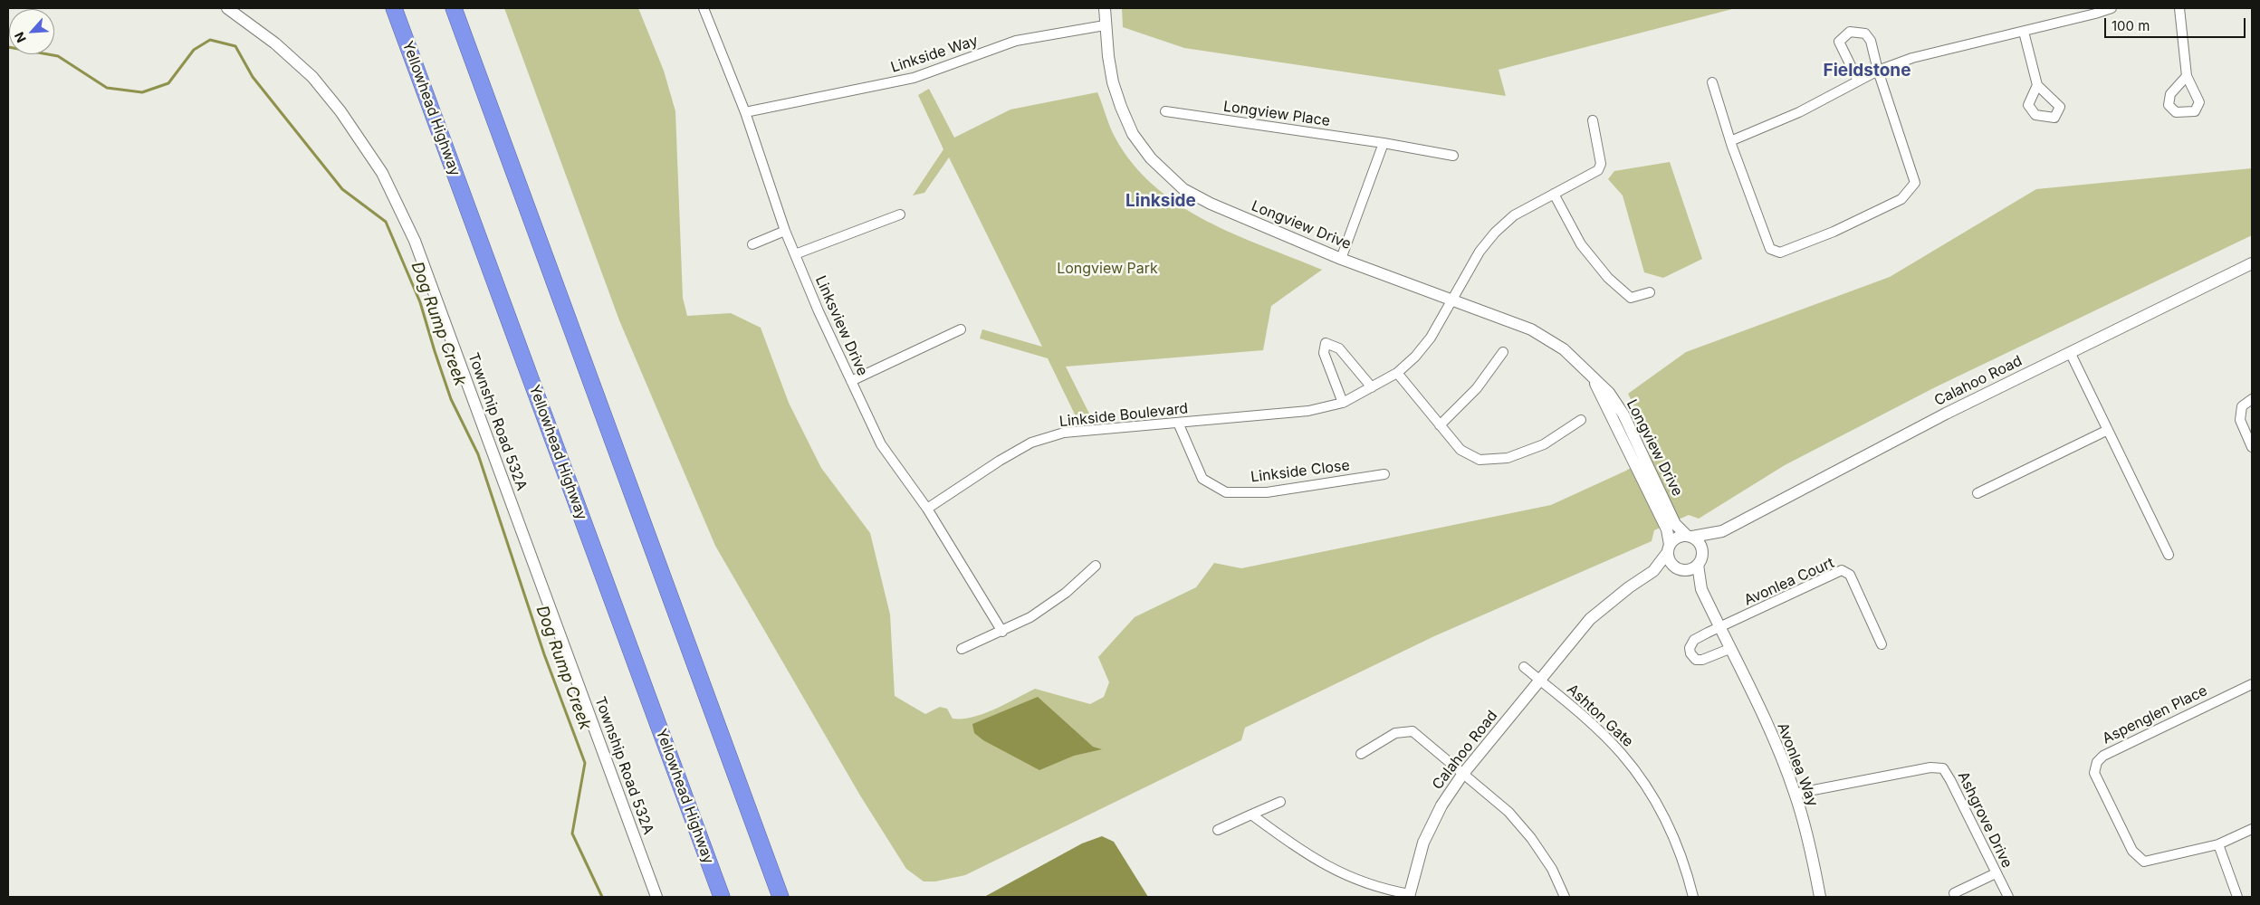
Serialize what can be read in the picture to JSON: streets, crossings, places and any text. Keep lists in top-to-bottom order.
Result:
{
  "streets": {
    "highway": ["Yellowhead Highway"],
    "street": [
      "Linkside Way",
      "Longview Place",
      "Longview Drive",
      "Linksview Drive",
      "Calahoo Road",
      "Linkside Boulevard",
      "Township Road 532A",
      "Linkside Close",
      "Avonlea Court",
      "Aspenglen Place",
      "Ashton Gate",
      "Avonlea Way",
      "Ashgrove Drive"
    ]
  },
  "crossings": [
    ["Linkside Way", "Longview Drive"],
    ["Linkside Way", "Linksview Drive"],
    ["Longview Drive", "Calahoo Road"],
    ["Longview Drive", "Linkside Boulevard"],
    ["Longview Drive", "Avonlea Way"],
    ["Linksview Drive", "Linkside Boulevard"],
    ["Calahoo Road", "Ashton Gate"],
    ["Calahoo Road", "Avonlea Way"],
    ["Linkside Boulevard", "Linkside Close"],
    ["Avonlea Court", "Avonlea Way"],
    ["Avonlea Way", "Ashgrove Drive"]
  ],
  "districts": ["Fieldstone", "Linkside"],
  "water": ["Dog Rump Creek"],
  "parks": ["Longview Park"],
  "scale_bar": "100 m",
  "north": "bottom left"
}
